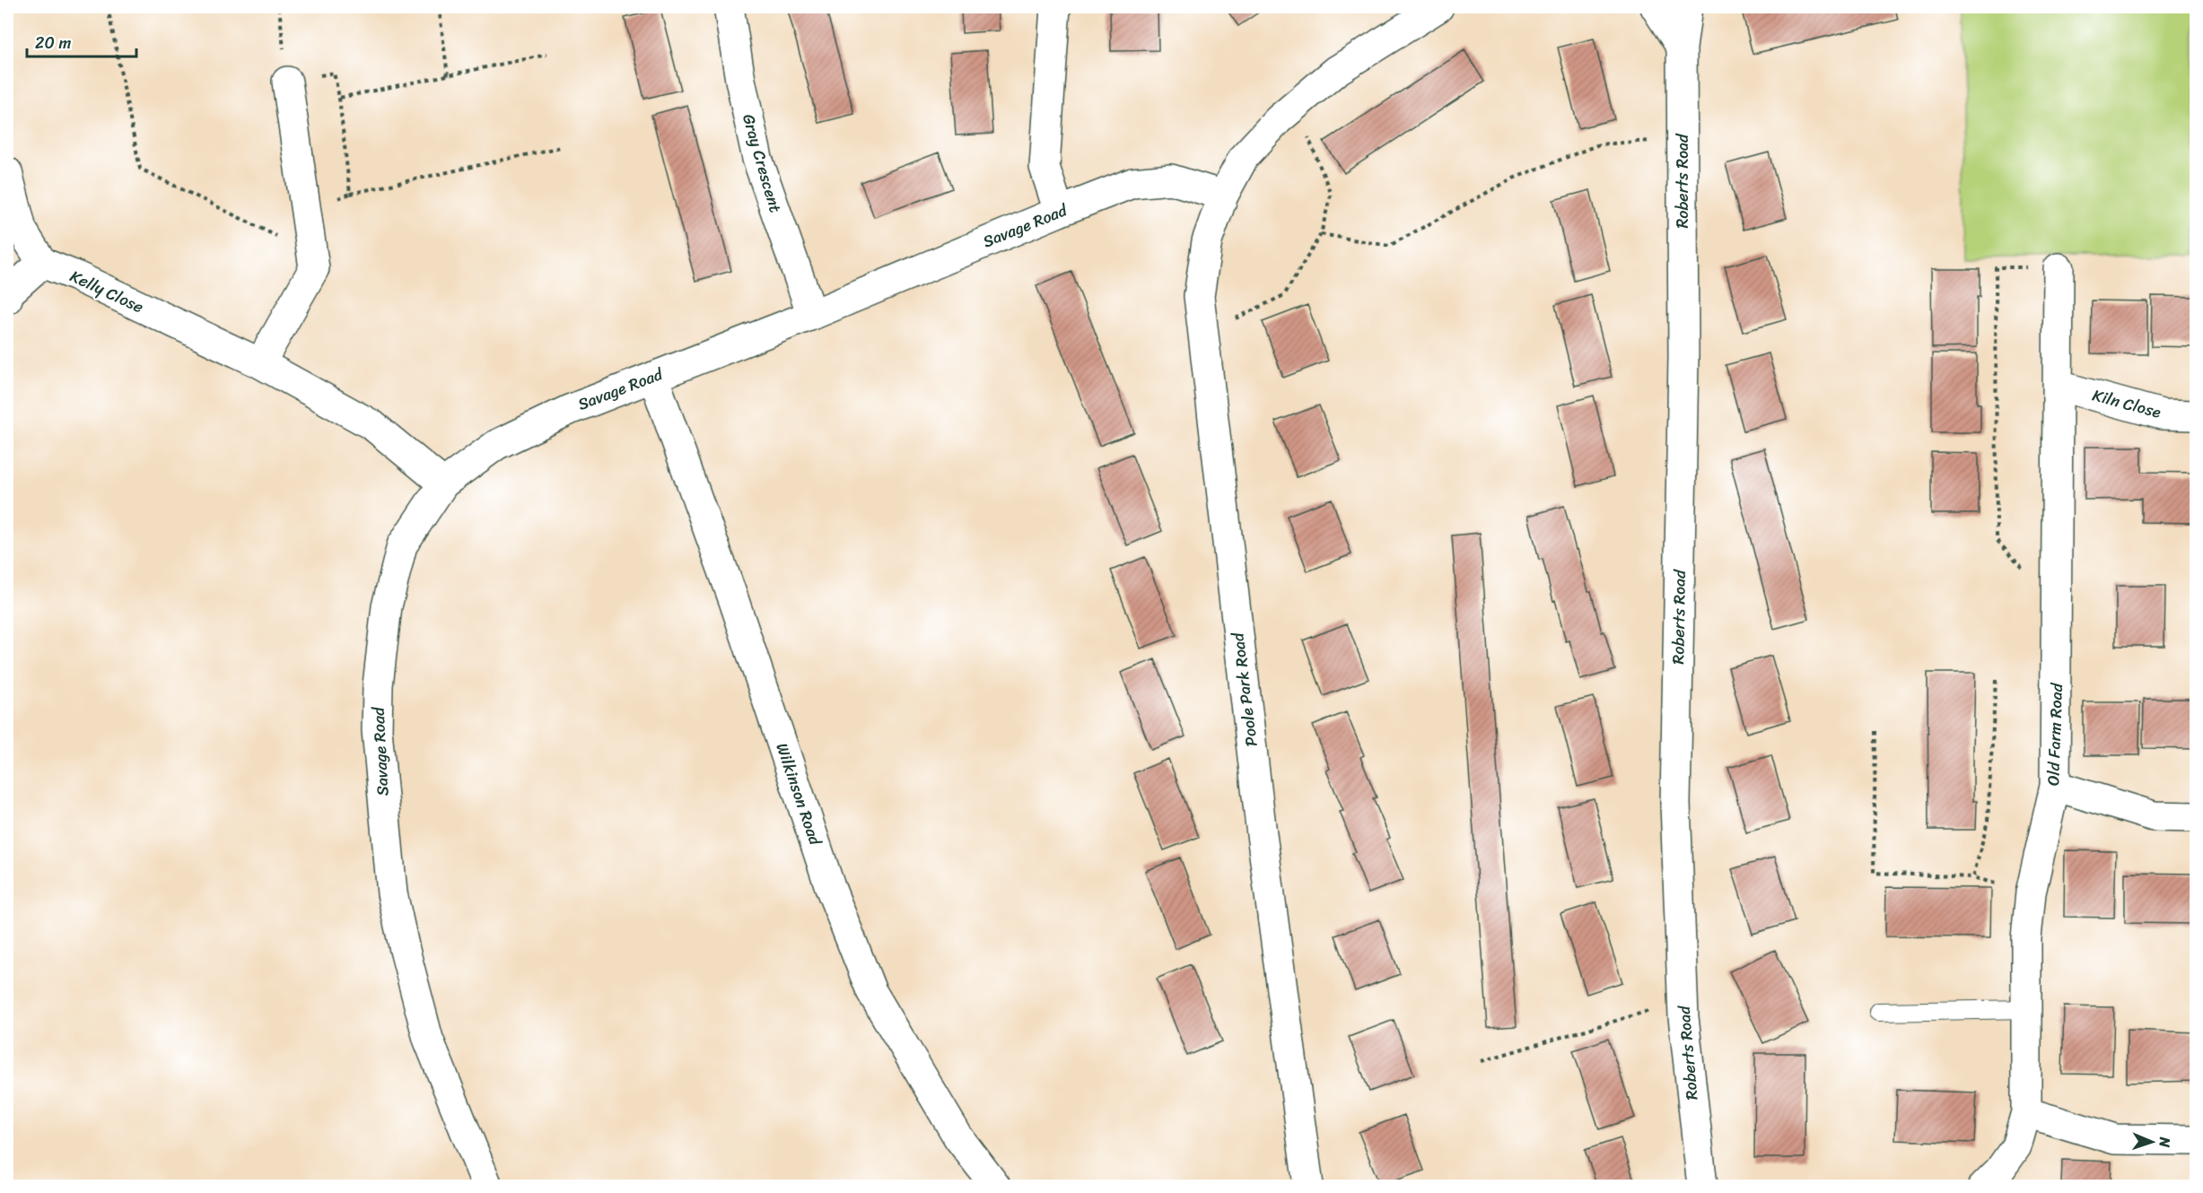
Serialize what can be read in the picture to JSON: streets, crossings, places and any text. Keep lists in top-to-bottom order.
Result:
{
  "streets": {
    "street": [
      "Gray Crescent",
      "Roberts Road",
      "Savage Road",
      "Kelly Close",
      "Kiln Close",
      "Poole Park Road",
      "Old Farm Road",
      "Wilkinson Road"
    ]
  },
  "crossings": [
    ["Gray Crescent", "Savage Road"],
    ["Savage Road", "Kelly Close"],
    ["Savage Road", "Poole Park Road"],
    ["Savage Road", "Wilkinson Road"],
    ["Kiln Close", "Old Farm Road"]
  ],
  "scale_bar": "20 m",
  "north": "right"
}
